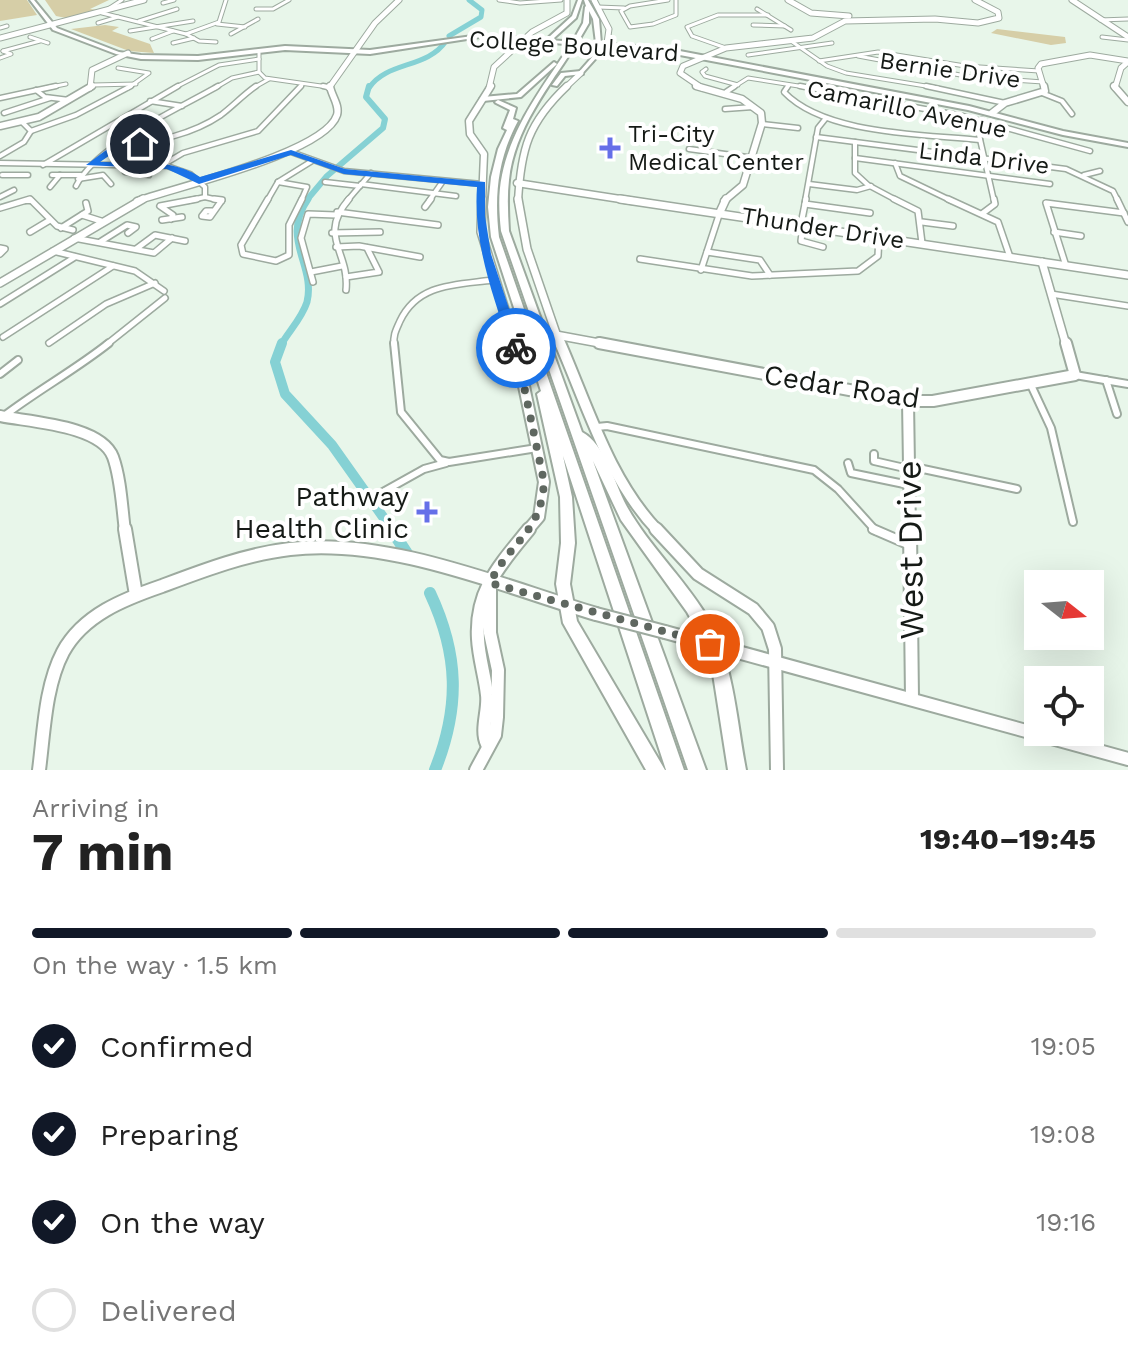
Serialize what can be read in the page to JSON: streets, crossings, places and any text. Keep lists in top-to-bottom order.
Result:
{
  "streets": {
    "main road": ["College Boulevard"],
    "street": [
      "Bernie Drive",
      "Camarillo Avenue",
      "Linda Drive",
      "Thunder Drive",
      "Cedar Road",
      "West Drive"
    ]
  },
  "crossings": [
    ["Cedar Road", "West Drive"]
  ],
  "places": {
    "health": ["Tri-City Medical Center", "Pathway Health Clinic"]
  },
  "north": "right",
  "page": {
    "heading": ["7 min", "Arriving in", "19:40–19:45"],
    "bar": "On the way · 1.5 km",
    "list": [
      ["Confirmed", "19:05"],
      ["Preparing", "19:08"],
      ["On the way", "19:16"],
      "Delivered"
    ]
  }
}
